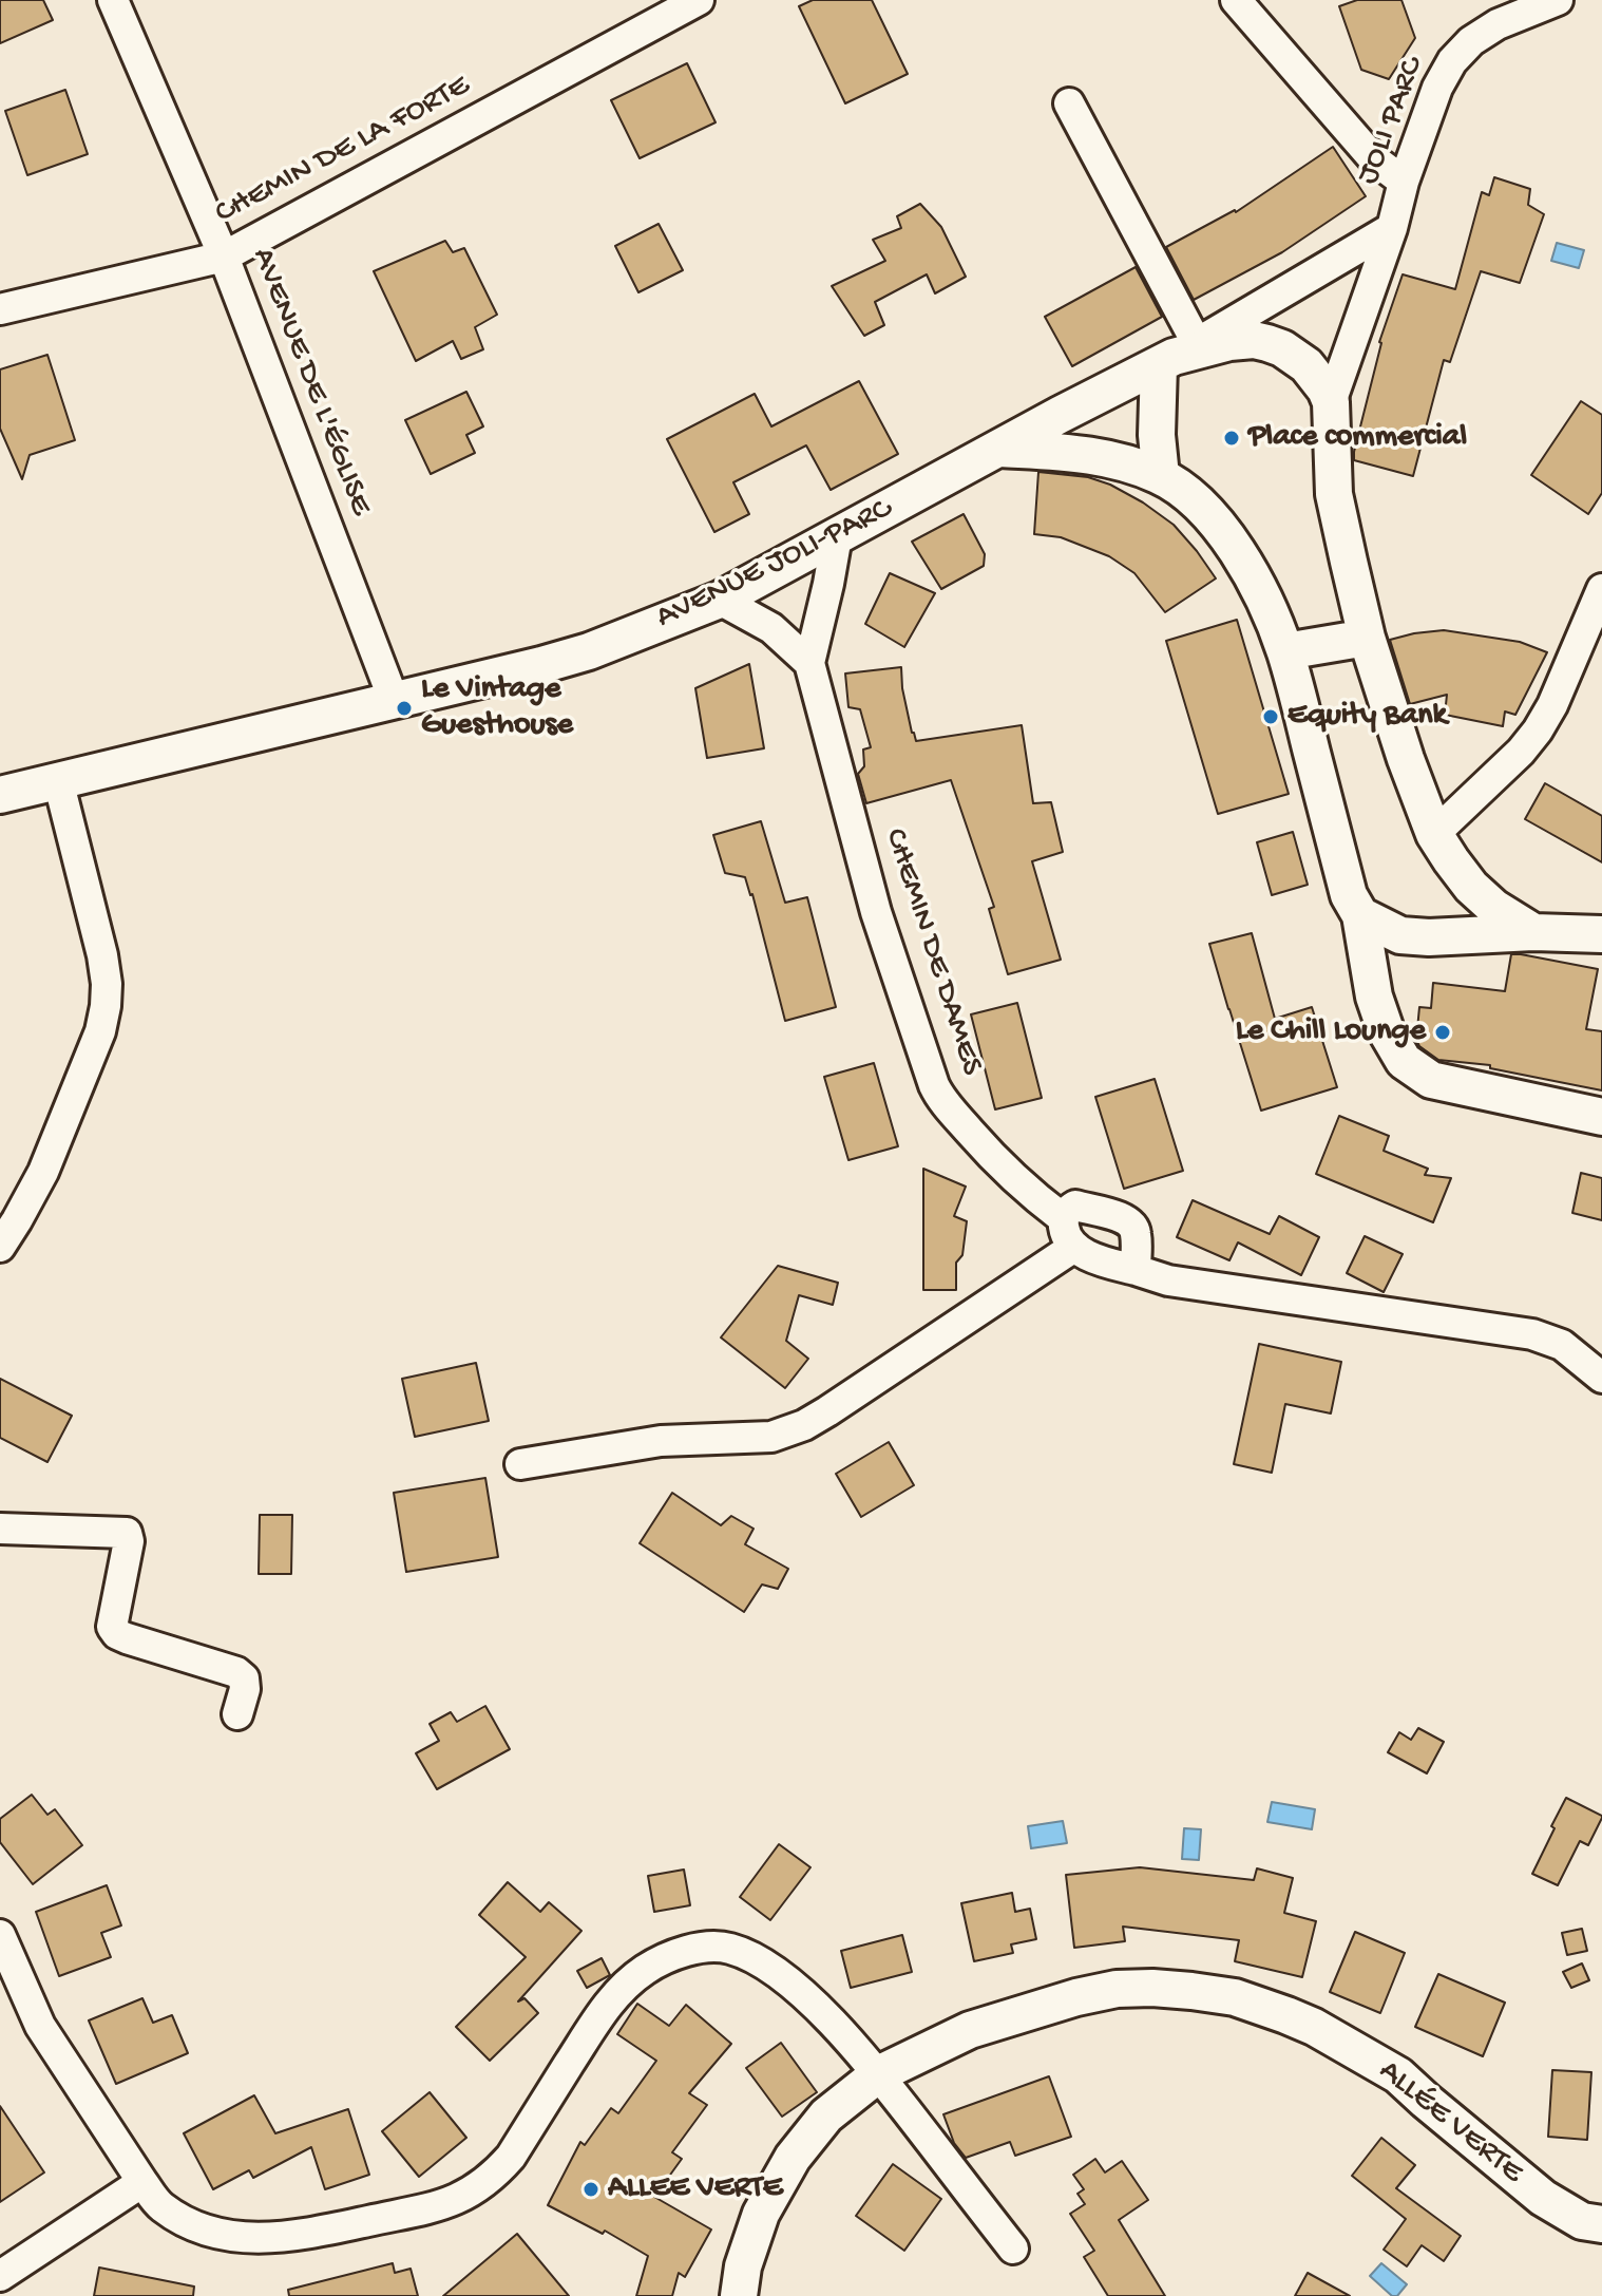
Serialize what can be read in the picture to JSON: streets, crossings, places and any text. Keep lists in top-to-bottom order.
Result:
{
  "streets": {
    "street": [
      "JOLI PARC",
      "CHEMIN DE LA FORTE",
      "AVENUE DE L'ÉGLISE",
      "AVENUE JOLI-PARC",
      "CHEMIN DE DAMES",
      "ALLÉE VERTE"
    ]
  },
  "crossings": [
    ["JOLI PARC", "AVENUE JOLI-PARC"],
    ["CHEMIN DE LA FORTE", "AVENUE DE L'ÉGLISE"],
    ["AVENUE DE L'ÉGLISE", "AVENUE JOLI-PARC"]
  ],
  "places": [
    "Place commercial",
    "Le Vintage Guesthouse",
    "Equity Bank",
    "Le Chill Lounge",
    "ALLEE VERTE"
  ]
}
